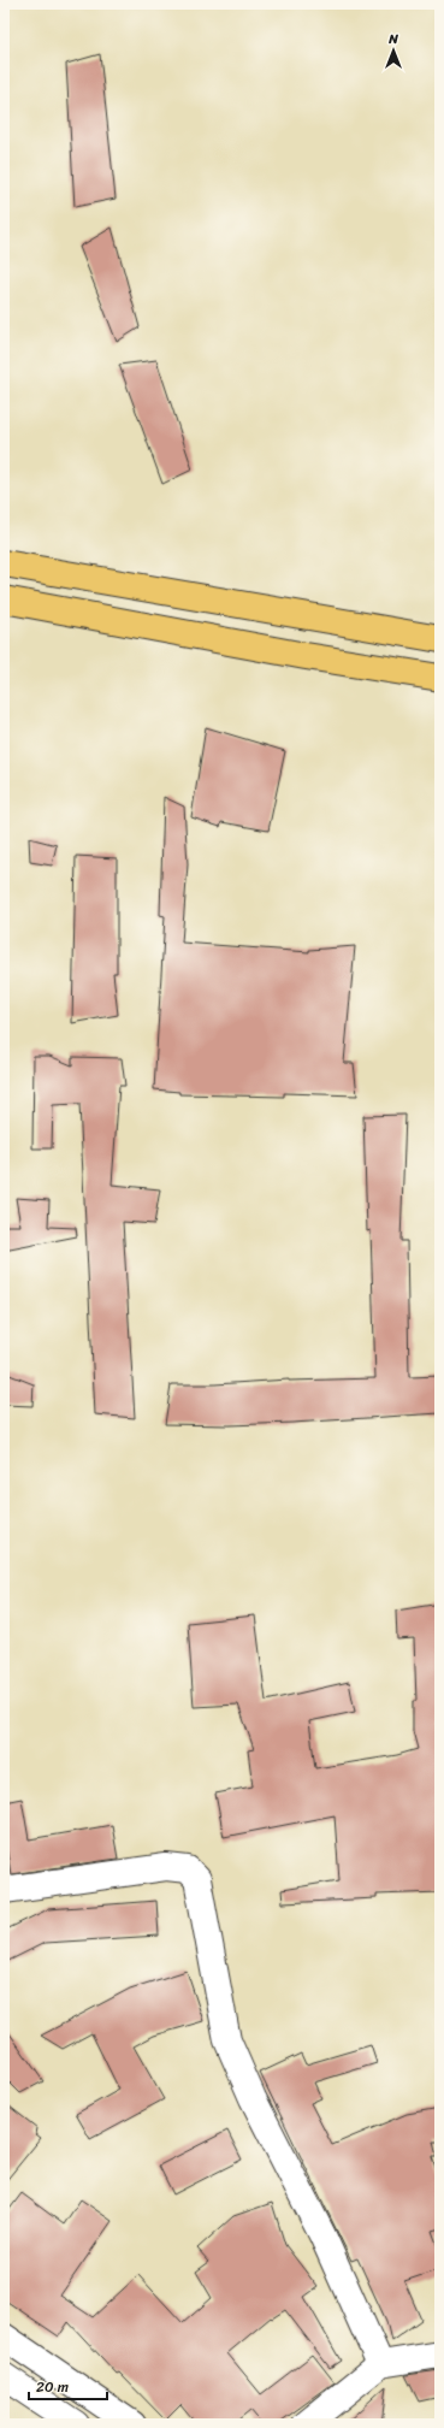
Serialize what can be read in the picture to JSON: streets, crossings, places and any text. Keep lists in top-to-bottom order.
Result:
{
  "scale_bar": "20 m",
  "north": "top"
}
